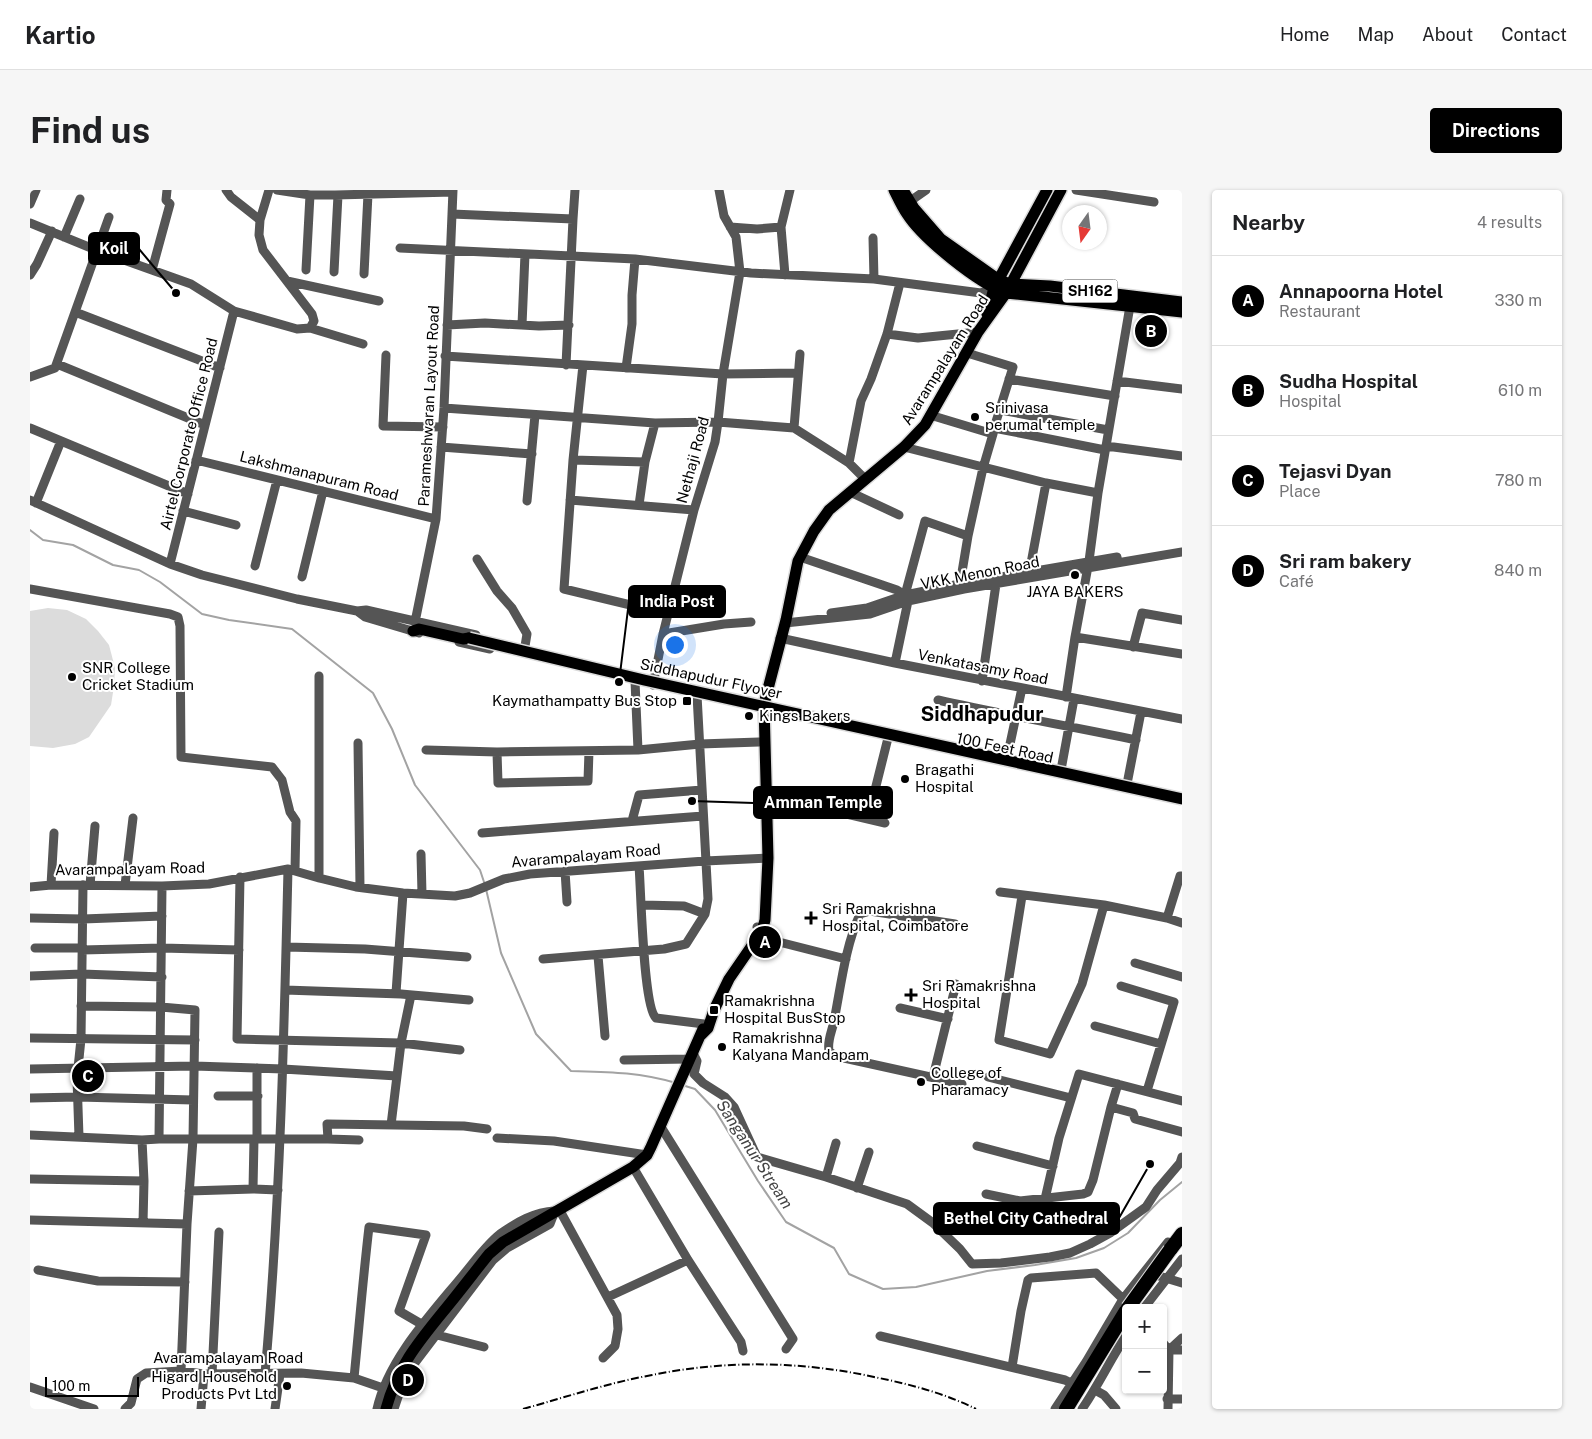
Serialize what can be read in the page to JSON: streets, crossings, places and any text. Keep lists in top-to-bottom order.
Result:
{
  "streets": {
    "main road": [
      "SH162",
      "Avarampalayam Road",
      "Siddhapudur Flyover",
      "100 Feet Road"
    ],
    "street": [
      "Parameshwaran Layout Road",
      "Airtel Corporate Office Road",
      "Nethaji Road",
      "Lakshmanapuram Road",
      "VKK Menon Road",
      "Venkatasamy Road"
    ]
  },
  "crossings": [
    ["SH162", "Avarampalayam Road"],
    ["Avarampalayam Road", "VKK Menon Road"],
    ["Avarampalayam Road", "Venkatasamy Road"],
    ["Avarampalayam Road", "100 Feet Road"],
    ["Parameshwaran Layout Road", "Lakshmanapuram Road"],
    ["Parameshwaran Layout Road", "Siddhapudur Flyover"],
    ["Airtel Corporate Office Road", "Lakshmanapuram Road"],
    ["Siddhapudur Flyover", "100 Feet Road"]
  ],
  "districts": ["Siddhapudur"],
  "water": ["Sanganur Stream"],
  "places": {
    "other": [
      "Koil",
      "Srinivasa perumal temple",
      "JAYA BAKERS",
      "SNR College Cricket Stadium",
      "India Post",
      "Kings Bakers",
      "Bragathi Hospital",
      "Amman Temple",
      "Ramakrishna Kalyana Mandapam",
      "College of Pharamacy",
      "Bethel City Cathedral",
      "Higard Household Products Pvt Ltd"
    ],
    "transit": ["Kaymathampatty Bus Stop", "Ramakrishna Hospital BusStop"],
    "health": ["Sri Ramakrishna Hospital, Coimbatore", "Sri Ramakrishna Hospital"]
  },
  "scale_bar": "100 m",
  "north": "bottom",
  "page": {
    "header": "Kartio",
    "nav": [
      "Home",
      "Map",
      "About",
      "Contact"
    ],
    "buttons": "Directions",
    "title": "Find us",
    "heading": ["Nearby", "4 results"],
    "list": [
      {
        "mark": "A",
        "name": "Annapoorna Hotel",
        "note": "Restaurant",
        "value": "330 m"
      },
      {
        "mark": "B",
        "name": "Sudha Hospital",
        "note": "Hospital",
        "value": "610 m"
      },
      {
        "mark": "C",
        "name": "Tejasvi Dyan",
        "note": "Place",
        "value": "780 m"
      },
      {
        "mark": "D",
        "name": "Sri ram bakery",
        "note": "Café",
        "value": "840 m"
      }
    ],
    "pins": [
      "B",
      "A",
      "C",
      "D"
    ],
    "map_buttons": ["+", "−"],
    "scale": "100 m"
  }
}
